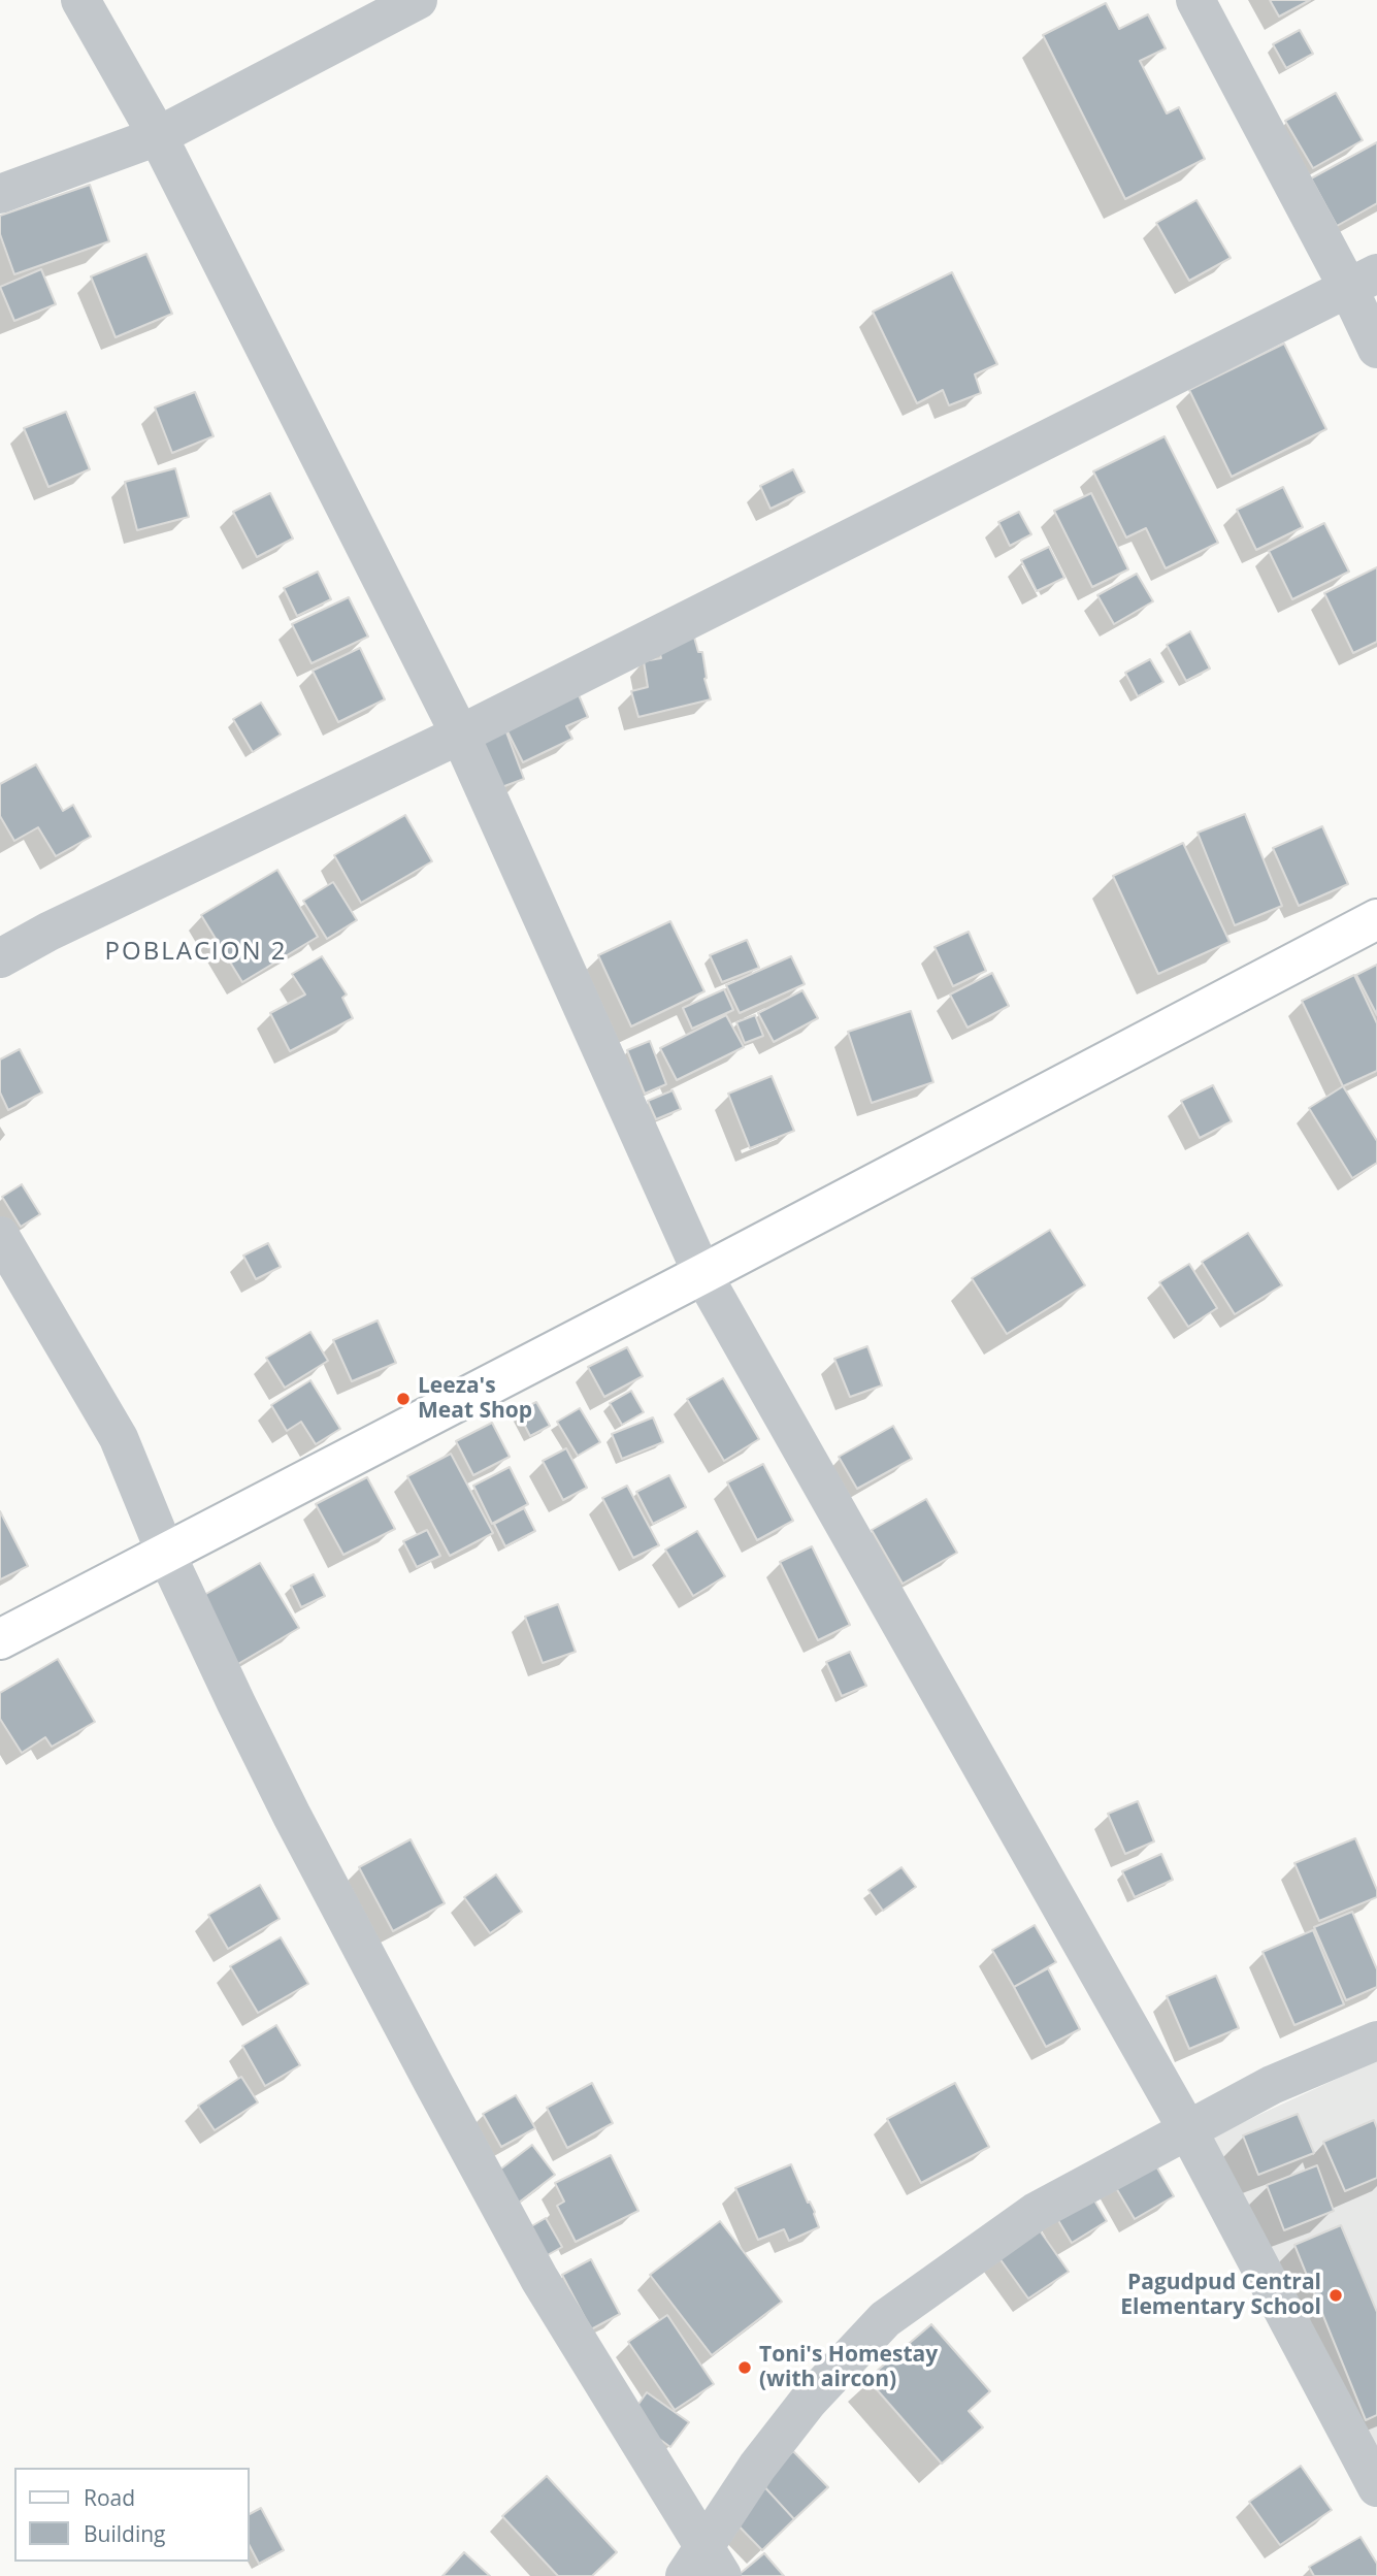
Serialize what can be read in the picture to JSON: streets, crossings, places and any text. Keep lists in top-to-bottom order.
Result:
{
  "districts": ["POBLACION 2"],
  "places": ["Leeza's Meat Shop", "Pagudpud Central Elementary School", "Toni's Homestay (with aircon)"],
  "legend": ["Road", "Building"]
}
